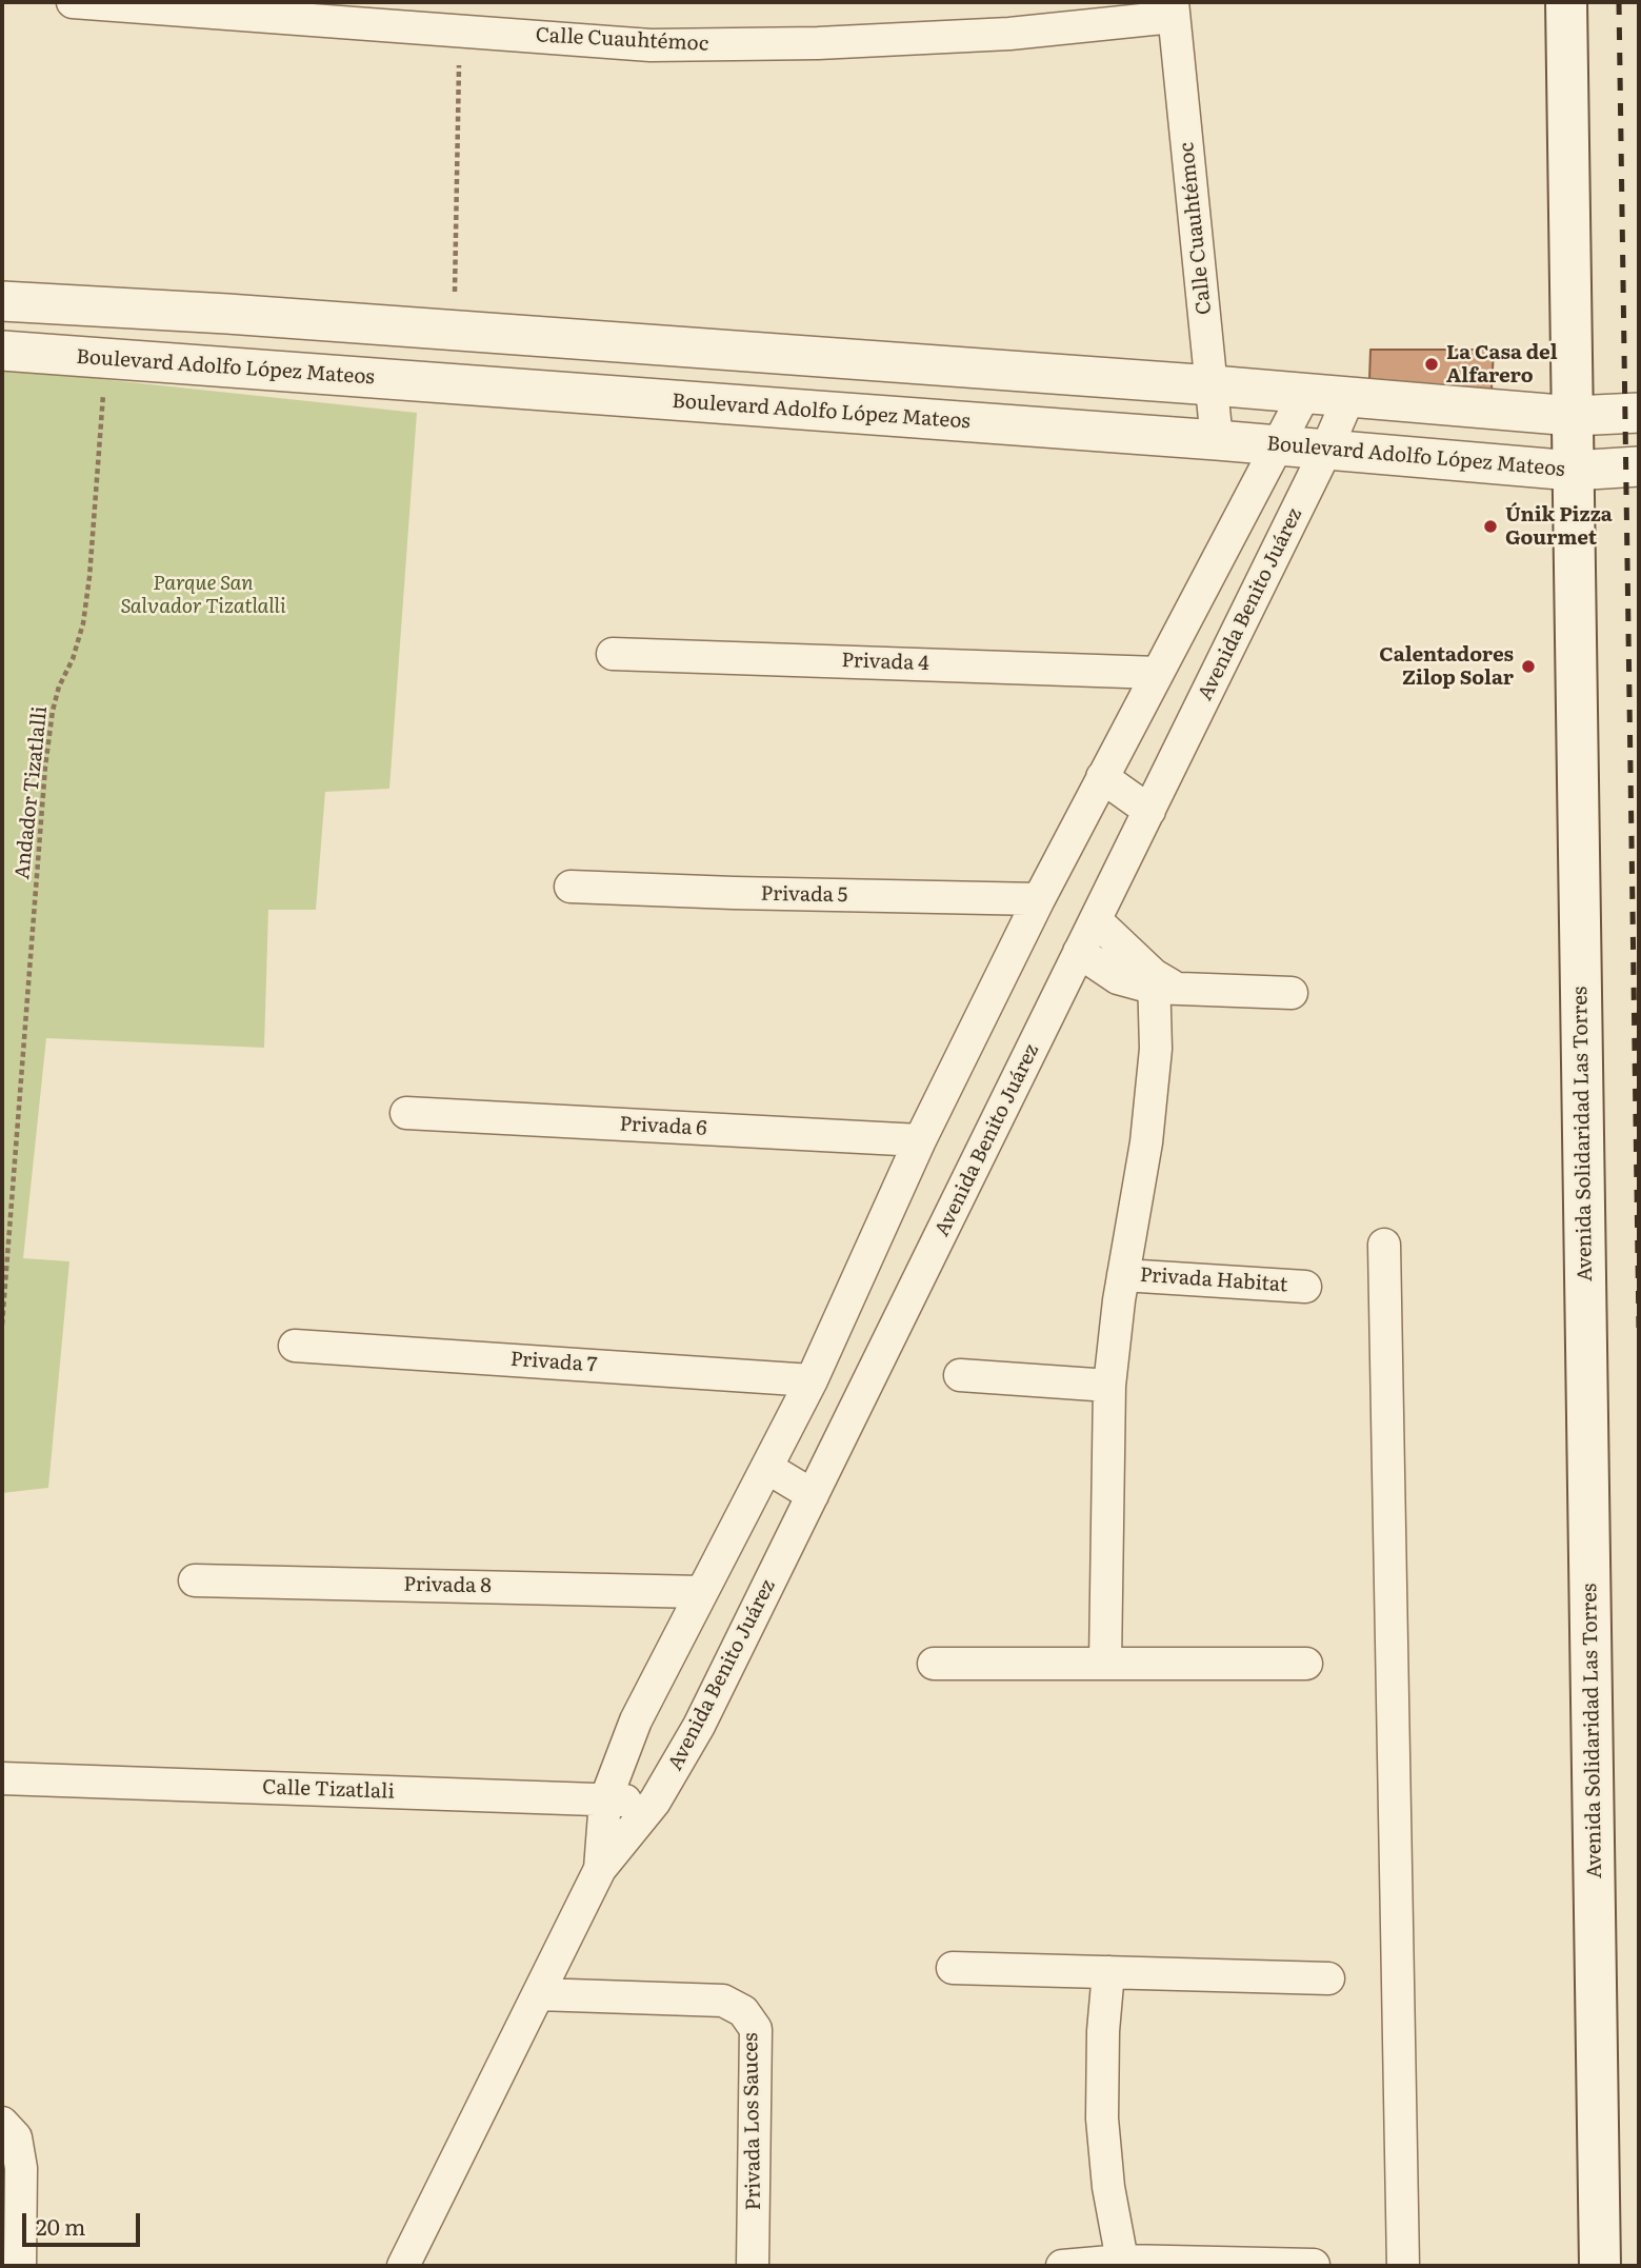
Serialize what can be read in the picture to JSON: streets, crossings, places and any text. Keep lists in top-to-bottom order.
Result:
{
  "streets": {
    "main road": ["Avenida Solidaridad Las Torres"],
    "street": [
      "Calle Cuauhtémoc",
      "Boulevard Adolfo López Mateos",
      "Avenida Benito Juárez",
      "Privada 4",
      "Privada 5",
      "Privada 6",
      "Privada Habitat",
      "Privada 7",
      "Privada 8",
      "Calle Tizatlali",
      "Privada Los Sauces"
    ],
    "path": ["Andador Tizatlalli"]
  },
  "crossings": [
    ["Calle Cuauhtémoc", "Boulevard Adolfo López Mateos"],
    ["Boulevard Adolfo López Mateos", "Avenida Benito Juárez"],
    ["Boulevard Adolfo López Mateos", "Andador Tizatlalli"],
    ["Boulevard Adolfo López Mateos", "Avenida Solidaridad Las Torres"],
    ["Avenida Benito Juárez", "Privada 4"],
    ["Avenida Benito Juárez", "Privada 5"],
    ["Avenida Benito Juárez", "Privada 6"],
    ["Avenida Benito Juárez", "Privada 7"],
    ["Avenida Benito Juárez", "Privada 8"],
    ["Avenida Benito Juárez", "Calle Tizatlali"],
    ["Avenida Benito Juárez", "Privada Los Sauces"]
  ],
  "parks": ["Parque San Salvador Tizatlalli"],
  "places": ["La Casa del Alfarero", "Únik Pizza Gourmet", "Calentadores Zilop Solar"],
  "scale_bar": "20 m"
}
